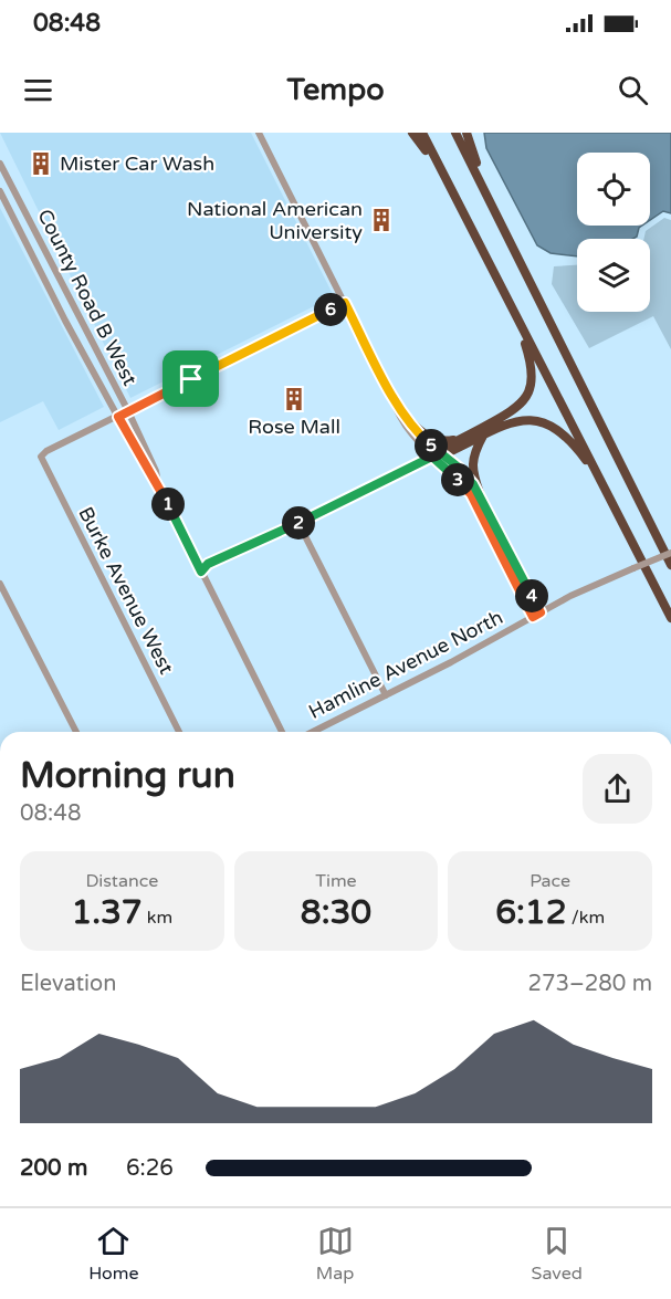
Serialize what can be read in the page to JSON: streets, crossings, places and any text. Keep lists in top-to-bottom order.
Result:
{
  "streets": {
    "street": ["County Road B West", "Burke Avenue West", "Hamline Avenue North"]
  },
  "crossings": [
    ["County Road B West", "Burke Avenue West"]
  ],
  "places": {
    "building": ["Mister Car Wash", "National American University", "Rose Mall"]
  },
  "page": {
    "status": "08:48",
    "header": "Tempo",
    "pins": [
      "6",
      "5",
      "3",
      "1",
      "2",
      "4"
    ],
    "heading": ["Morning run", "08:48"],
    "stats": [
      ["Distance", "1.37 km"],
      ["Time", "8:30"],
      ["Pace", "6:12 /km"]
    ],
    "chart": ["Elevation", "273–280 m"],
    "list": [
      {
        "name": "200 m",
        "note": "6:26"
      }
    ],
    "tabs": ["Home", "Map", "Saved"]
  }
}
